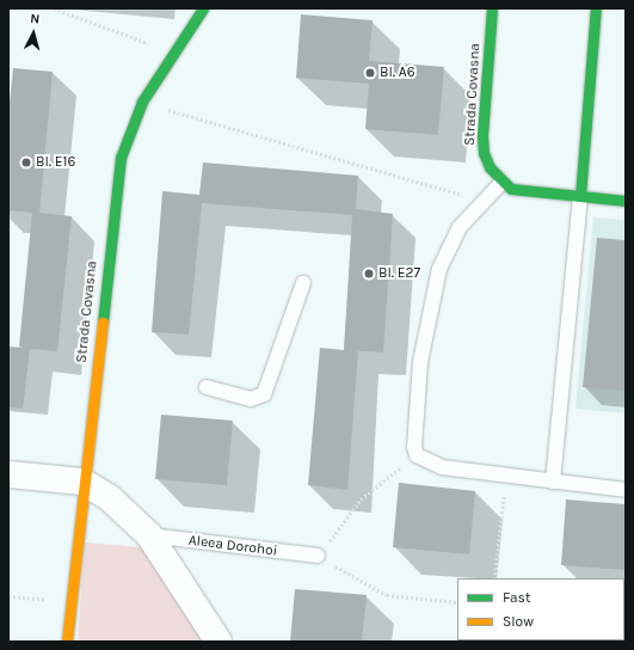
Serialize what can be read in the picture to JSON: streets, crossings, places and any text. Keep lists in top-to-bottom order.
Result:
{
  "streets": {
    "street": ["Strada Covasna"],
    "lane": ["Aleea Dorohoi"]
  },
  "places": ["Bl. A6", "Bl. E16", "Bl. E27"],
  "legend": ["Fast", "Slow"],
  "north": "top"
}
